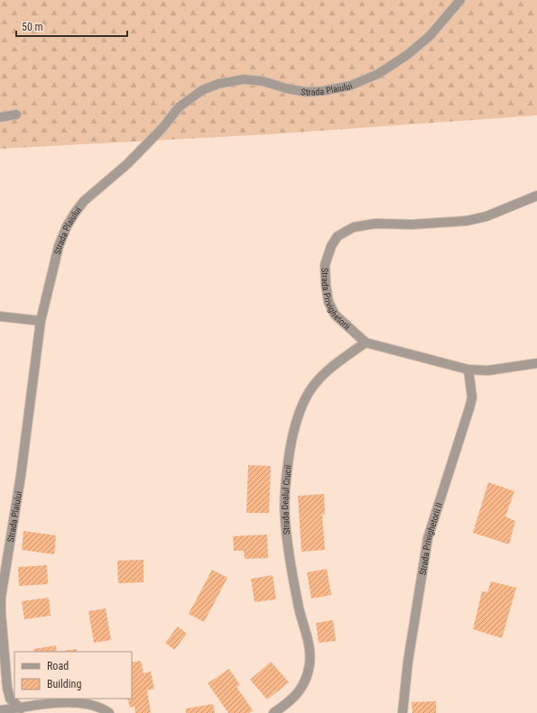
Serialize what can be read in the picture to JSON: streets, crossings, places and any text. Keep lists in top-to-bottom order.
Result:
{
  "streets": {
    "street": [
      "Strada Plaiului",
      "Strada Privighetorii",
      "Strada Dealul Crucii",
      "Strada Privighetorii II"
    ]
  },
  "crossings": [
    ["Strada Privighetorii", "Strada Dealul Crucii"],
    ["Strada Privighetorii", "Strada Privighetorii II"]
  ],
  "legend": ["Road", "Building"],
  "scale_bar": "50 m"
}
